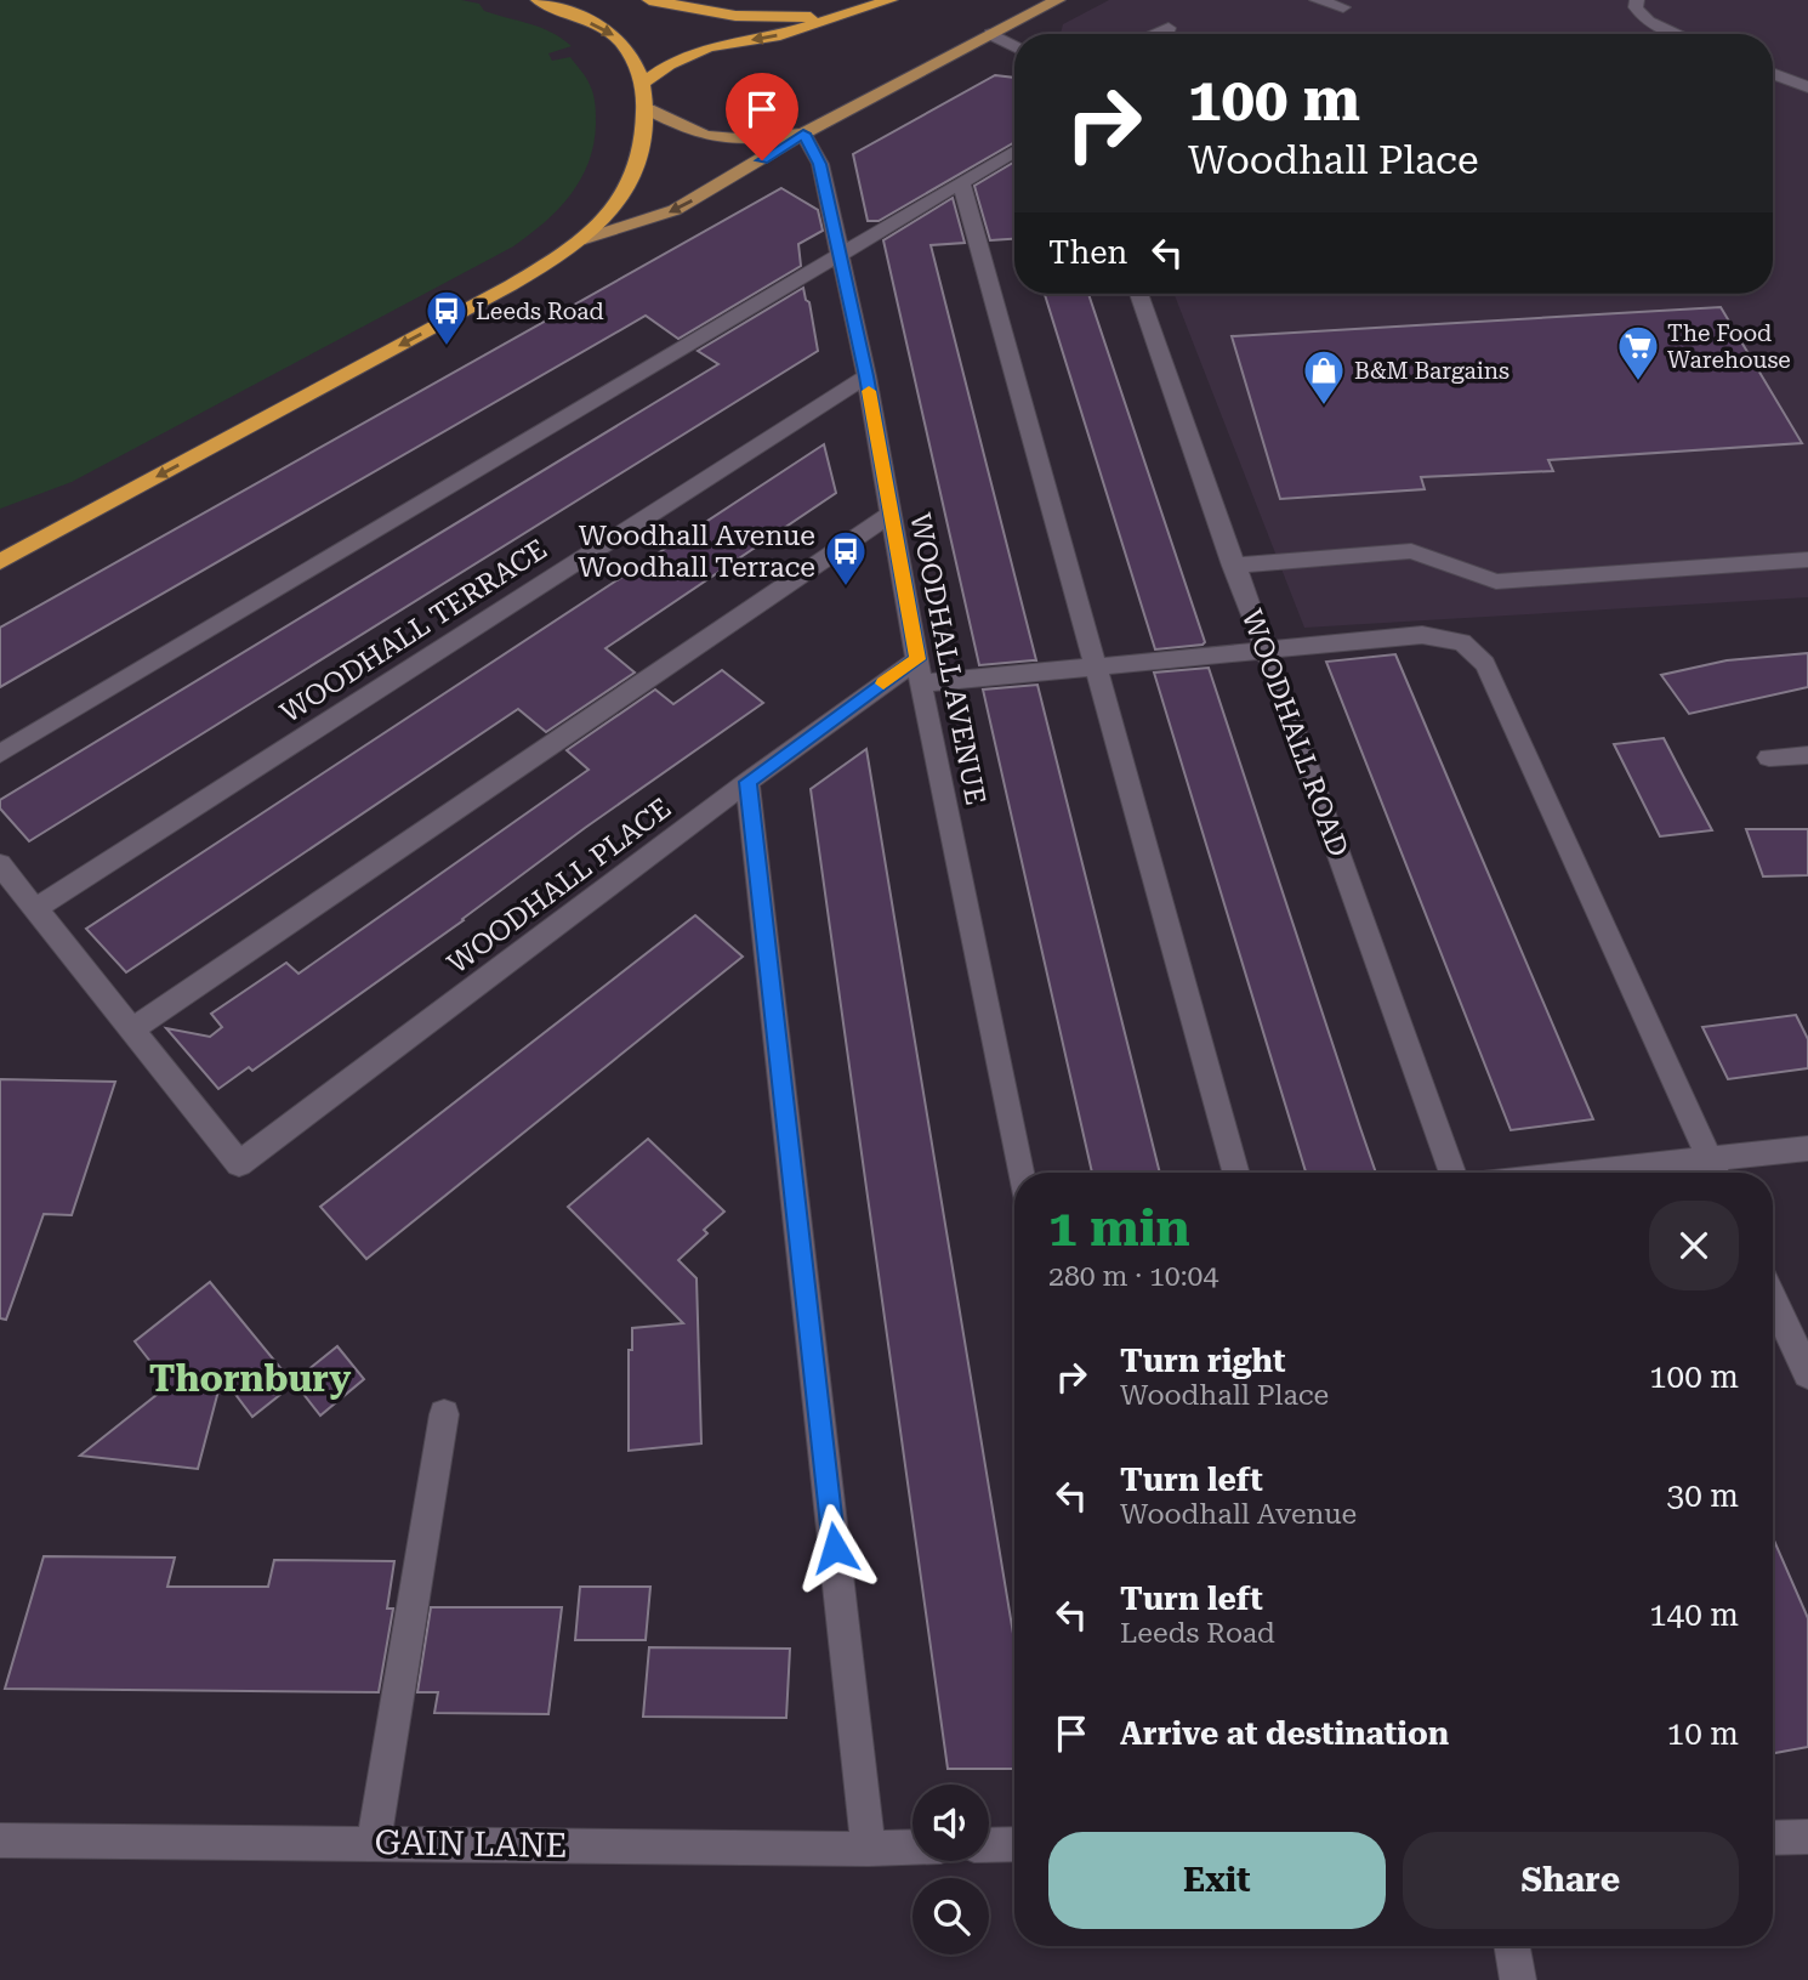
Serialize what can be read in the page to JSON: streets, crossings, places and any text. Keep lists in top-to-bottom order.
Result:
{
  "streets": {
    "street": [
      "WOODHALL TERRACE",
      "WOODHALL AVENUE",
      "WOODHALL ROAD",
      "WOODHALL PLACE",
      "GAIN LANE"
    ]
  },
  "crossings": [
    ["WOODHALL TERRACE", "WOODHALL AVENUE"],
    ["WOODHALL AVENUE", "WOODHALL PLACE"]
  ],
  "districts": ["Thornbury"],
  "places": {
    "bus stop": ["Leeds Road", "Woodhall Avenue Woodhall Terrace"],
    "supermarket": ["The Food Warehouse"],
    "shop": ["B&M Bargains"]
  },
  "page": {
    "turn": ["100 m", "Woodhall Place"],
    "then": "Then",
    "heading": ["1 min", "280 m · 10:04"],
    "list": [
      {
        "name": "Turn right",
        "note": "Woodhall Place",
        "value": "100 m"
      },
      {
        "name": "Turn left",
        "note": "Woodhall Avenue",
        "value": "30 m"
      },
      {
        "name": "Turn left",
        "note": "Leeds Road",
        "value": "140 m"
      },
      {
        "name": "Arrive at destination",
        "value": "10 m"
      }
    ],
    "buttons": ["Exit", "Share"]
  }
}
